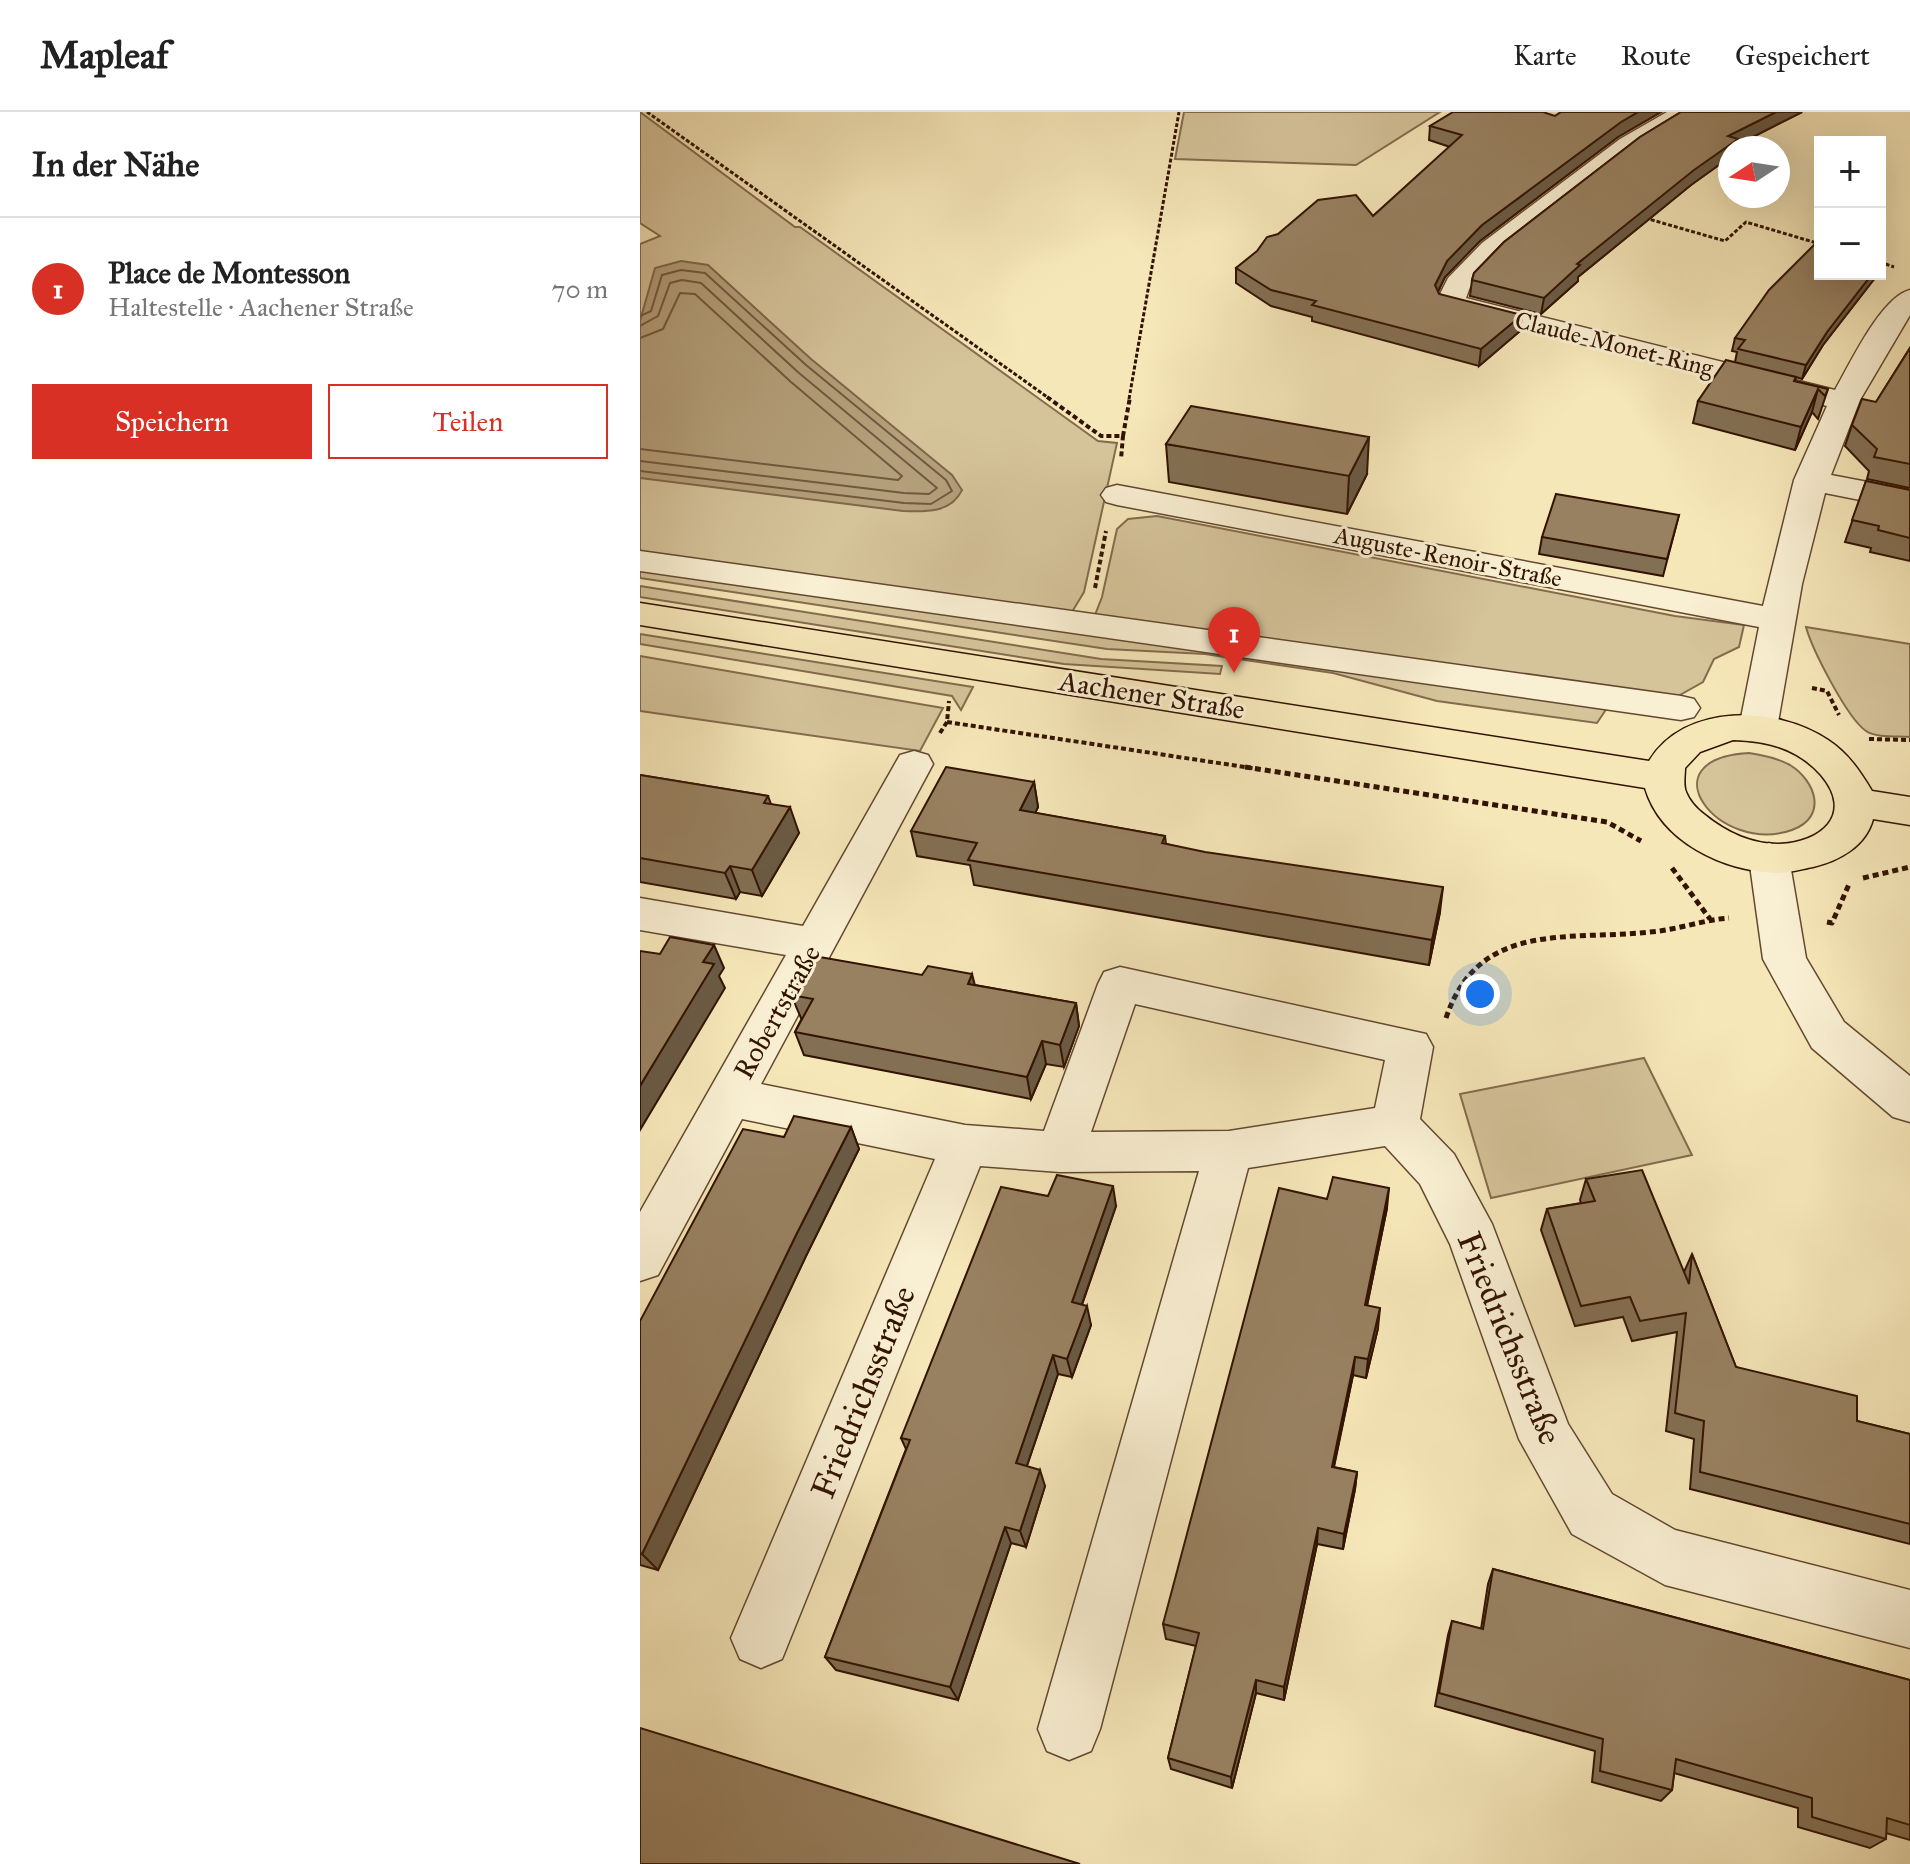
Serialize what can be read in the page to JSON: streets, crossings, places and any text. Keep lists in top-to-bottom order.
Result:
{
  "streets": {
    "main road": ["Aachener Straße"],
    "street": [
      "Claude-Monet-Ring",
      "Auguste-Renoir-Straße",
      "Robertstraße",
      "Friedrichsstraße"
    ]
  },
  "north": "left",
  "page": {
    "header": "Mapleaf",
    "nav": ["Karte", "Route", "Gespeichert"],
    "heading": "In der Nähe",
    "map_buttons": ["+", "−"],
    "list": [
      {
        "mark": "1",
        "name": "Place de Montesson",
        "note": "Haltestelle · Aachener Straße",
        "value": "70 m"
      }
    ],
    "buttons": ["Speichern", "Teilen"],
    "pins": "1"
  }
}
